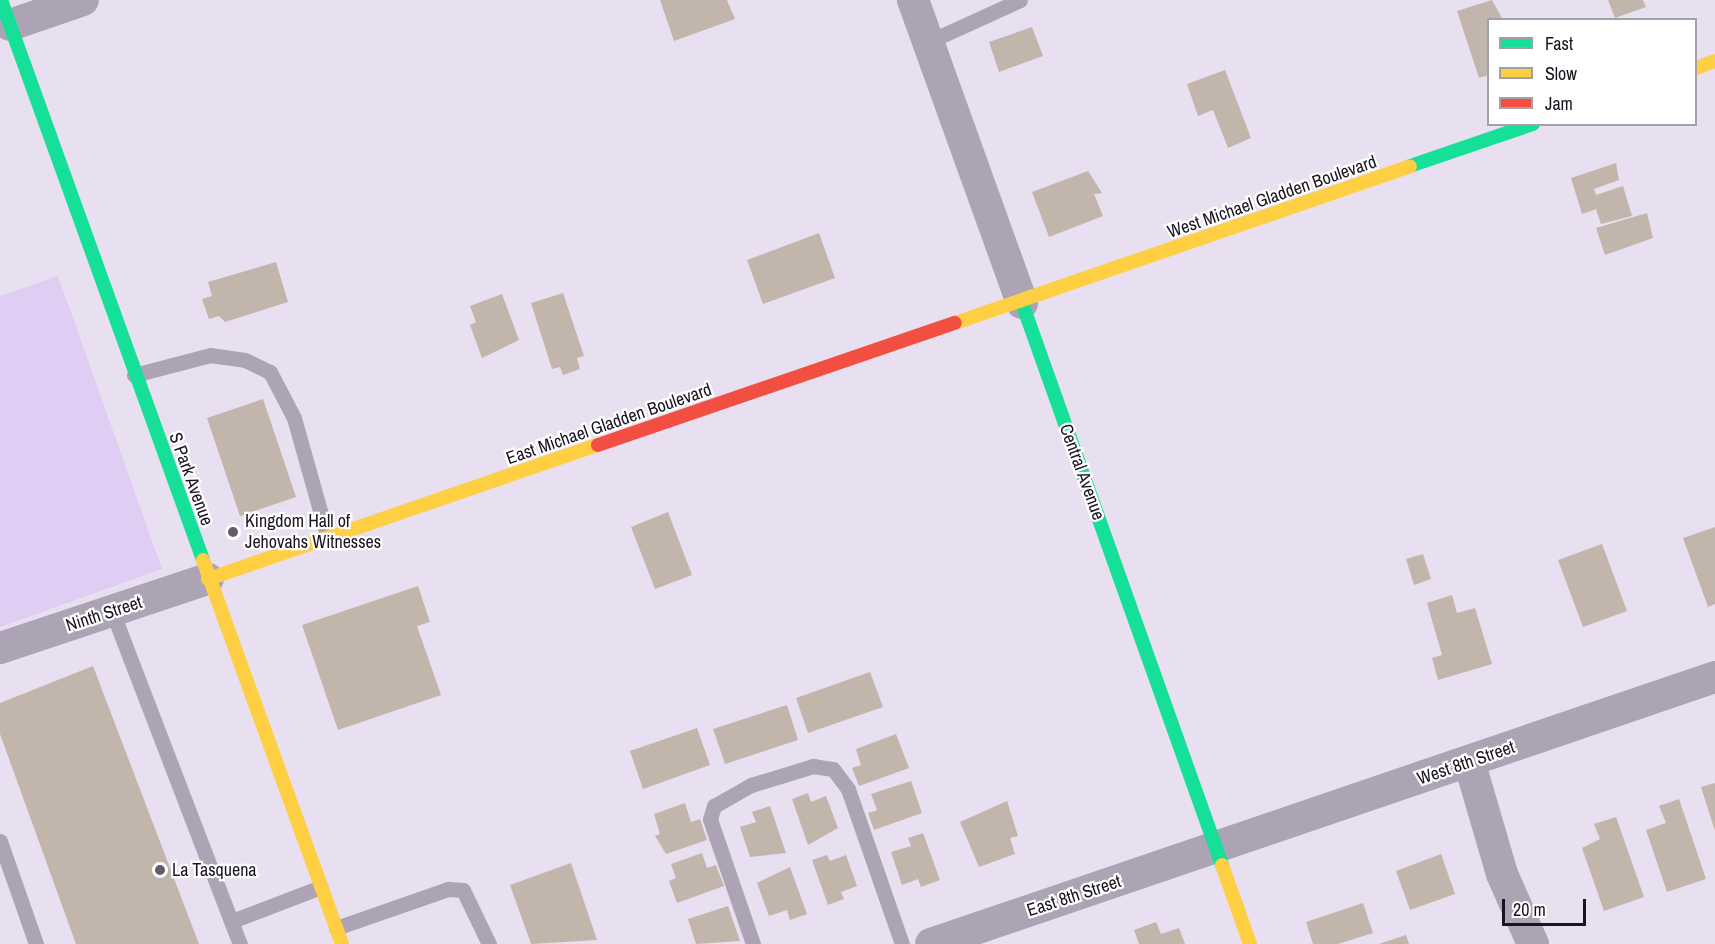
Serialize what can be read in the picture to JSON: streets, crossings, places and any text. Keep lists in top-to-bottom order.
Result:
{
  "streets": {
    "main road": [
      "West Michael Gladden Boulevard",
      "East Michael Gladden Boulevard",
      "Central Avenue",
      "S Park Avenue"
    ],
    "street": ["Ninth Street", "West 8th Street", "East 8th Street"]
  },
  "crossings": [
    ["West Michael Gladden Boulevard", "East Michael Gladden Boulevard"],
    ["West Michael Gladden Boulevard", "Central Avenue"],
    ["East Michael Gladden Boulevard", "Central Avenue"],
    ["East Michael Gladden Boulevard", "S Park Avenue"],
    ["East Michael Gladden Boulevard", "Ninth Street"],
    ["Central Avenue", "West 8th Street"],
    ["Central Avenue", "East 8th Street"],
    ["S Park Avenue", "Ninth Street"],
    ["West 8th Street", "East 8th Street"]
  ],
  "places": ["Kingdom Hall of Jehovahs Witnesses", "La Tasquena"],
  "legend": ["Fast", "Slow", "Jam"],
  "scale_bar": "20 m"
}
